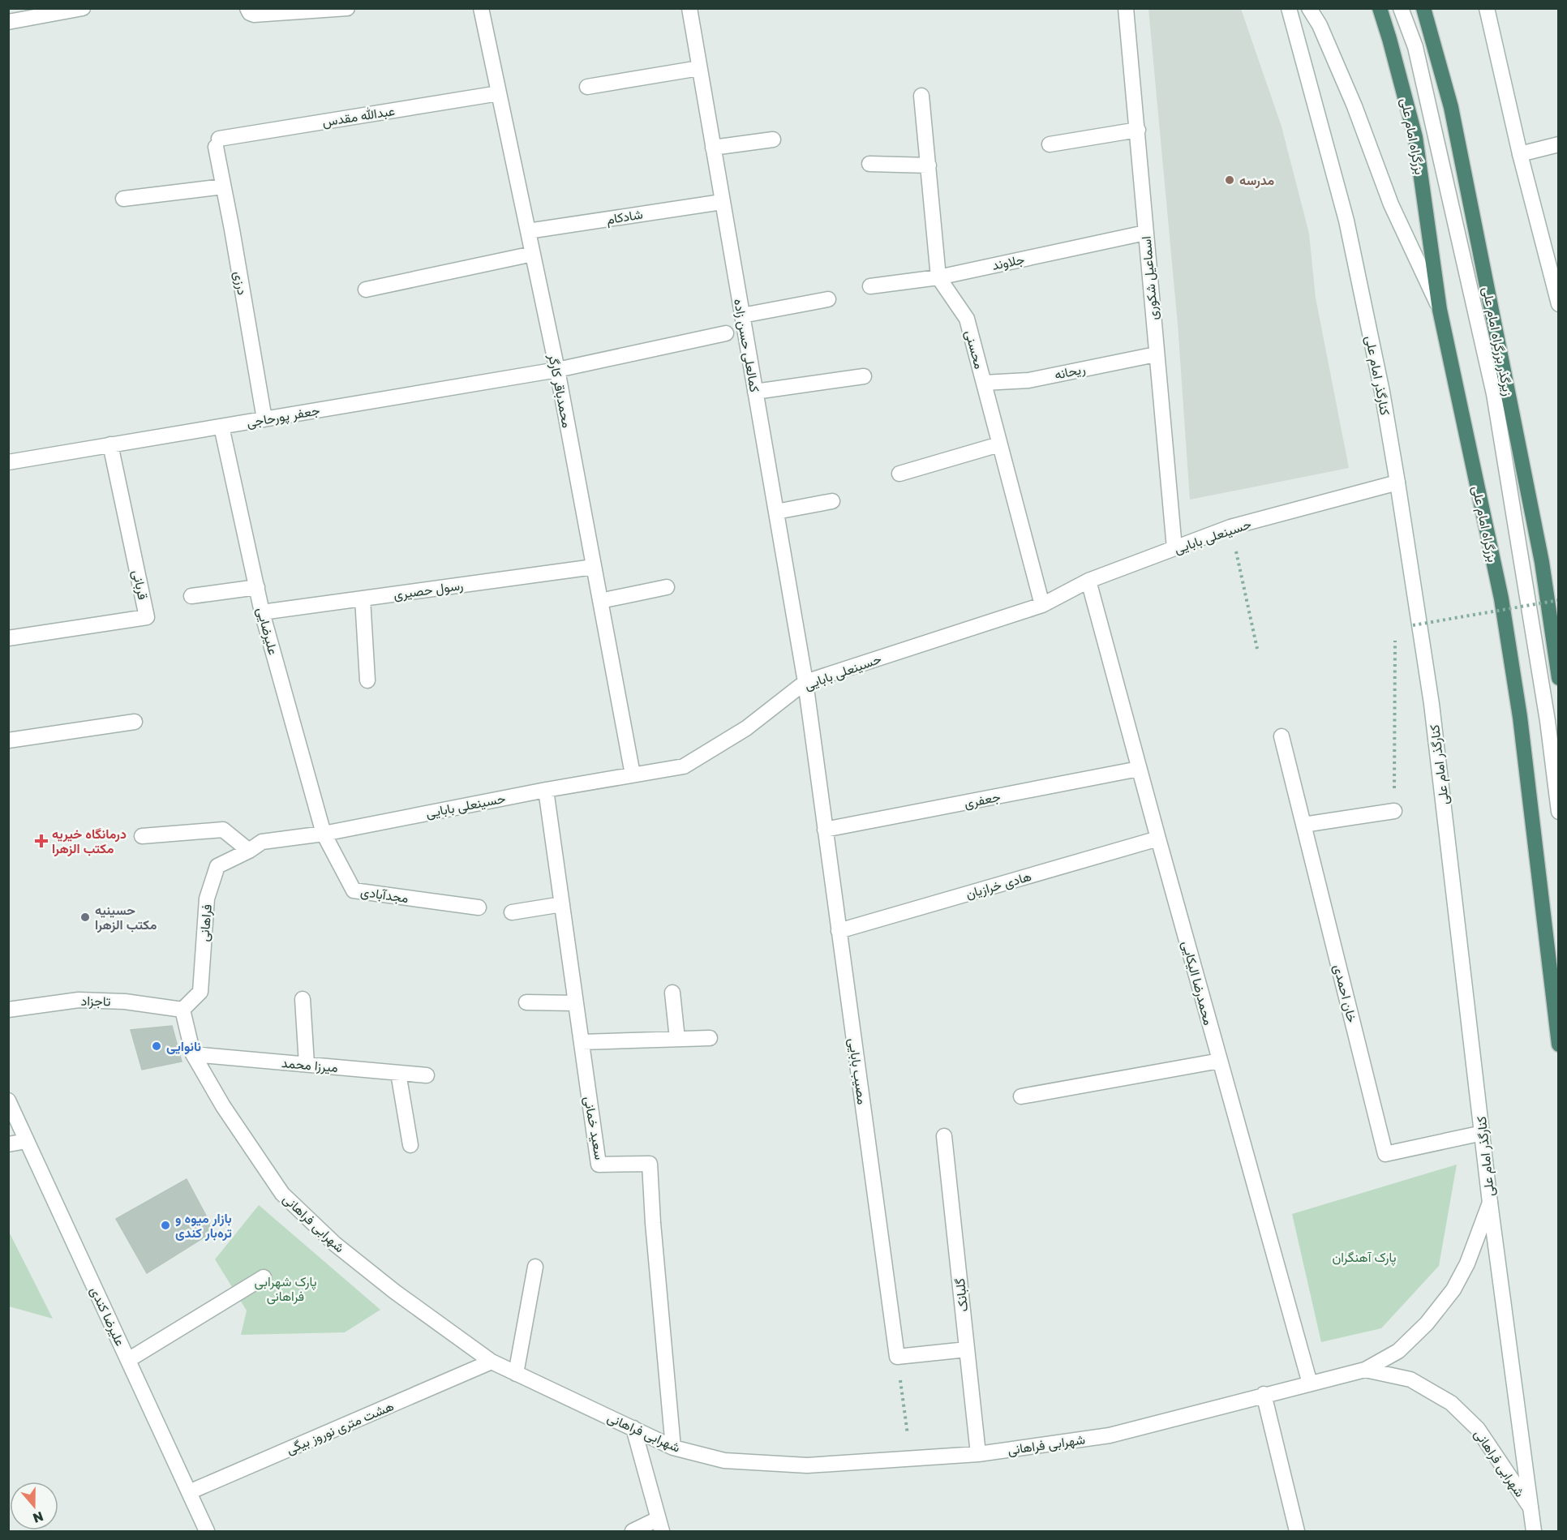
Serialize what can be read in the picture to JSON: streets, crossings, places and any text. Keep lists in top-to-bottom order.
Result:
{
  "streets": {
    "highway": ["بزرگراه امام علی", "زیرگذر بزرگراه امام علی"],
    "street": [
      "عبدالله مقدس",
      "شادکام",
      "جلاوند",
      "اسماعیل شکوری",
      "درزی",
      "کمالعلی حسن زاده",
      "محسنی",
      "ریحانه",
      "کنارگذر امام علی",
      "محمدباقر کارگر",
      "جعفر پورحاجی",
      "حسینعلی بابایی",
      "قربانی",
      "رسول حصیری",
      "علیرضایی",
      "جعفری",
      "هادی خرازیان",
      "مجدآبادی",
      "فراهانی",
      "محمدرضا الیکایی",
      "خان احمدی",
      "تاجزاد",
      "میرزا محمد",
      "مصیب بابایی",
      "سعید خمانی",
      "شهرابی فراهانی",
      "گلبانک",
      "علیرضا کندی",
      "هشت متری نوروز بیگی"
    ]
  },
  "crossings": [
    ["عبدالله مقدس", "درزی"],
    ["عبدالله مقدس", "محمدباقر کارگر"],
    ["شادکام", "کمالعلی حسن زاده"],
    ["شادکام", "محمدباقر کارگر"],
    ["جلاوند", "اسماعیل شکوری"],
    ["جلاوند", "محسنی"],
    ["اسماعیل شکوری", "ریحانه"],
    ["اسماعیل شکوری", "حسینعلی بابایی"],
    ["درزی", "جعفر پورحاجی"],
    ["کمالعلی حسن زاده", "حسینعلی بابایی"],
    ["کمالعلی حسن زاده", "مصیب بابایی"],
    ["محسنی", "ریحانه"],
    ["محسنی", "حسینعلی بابایی"],
    ["کنارگذر امام علی", "حسینعلی بابایی"],
    ["کنارگذر امام علی", "خان احمدی"],
    ["کنارگذر امام علی", "شهرابی فراهانی"],
    ["محمدباقر کارگر", "جعفر پورحاجی"],
    ["محمدباقر کارگر", "حسینعلی بابایی"],
    ["محمدباقر کارگر", "رسول حصیری"],
    ["جعفر پورحاجی", "قربانی"],
    ["جعفر پورحاجی", "علیرضایی"],
    ["حسینعلی بابایی", "علیرضایی"],
    ["حسینعلی بابایی", "مجدآبادی"],
    ["حسینعلی بابایی", "فراهانی"],
    ["حسینعلی بابایی", "محمدرضا الیکایی"],
    ["حسینعلی بابایی", "مصیب بابایی"],
    ["حسینعلی بابایی", "سعید خمانی"],
    ["رسول حصیری", "علیرضایی"],
    ["علیرضایی", "مجدآبادی"],
    ["جعفری", "محمدرضا الیکایی"],
    ["جعفری", "مصیب بابایی"],
    ["هادی خرازیان", "محمدرضا الیکایی"],
    ["هادی خرازیان", "مصیب بابایی"],
    ["فراهانی", "تاجزاد"],
    ["فراهانی", "شهرابی فراهانی"],
    ["محمدرضا الیکایی", "شهرابی فراهانی"],
    ["تاجزاد", "شهرابی فراهانی"],
    ["میرزا محمد", "شهرابی فراهانی"],
    ["سعید خمانی", "شهرابی فراهانی"],
    ["شهرابی فراهانی", "گلبانک"],
    ["شهرابی فراهانی", "هشت متری نوروز بیگی"],
    ["علیرضا کندی", "هشت متری نوروز بیگی"]
  ],
  "parks": ["پارک آهنگران", "پارک شهرابی فراهانی"],
  "places": {
    "other": [
      "مدرسه",
      "حسینیه مکتب الزهرا",
      "نانوایی",
      "بازار میوه و تره‌بار کندی"
    ],
    "health": ["درمانگاه خیریه مکتب الزهرا"]
  },
  "north": "bottom"
}
